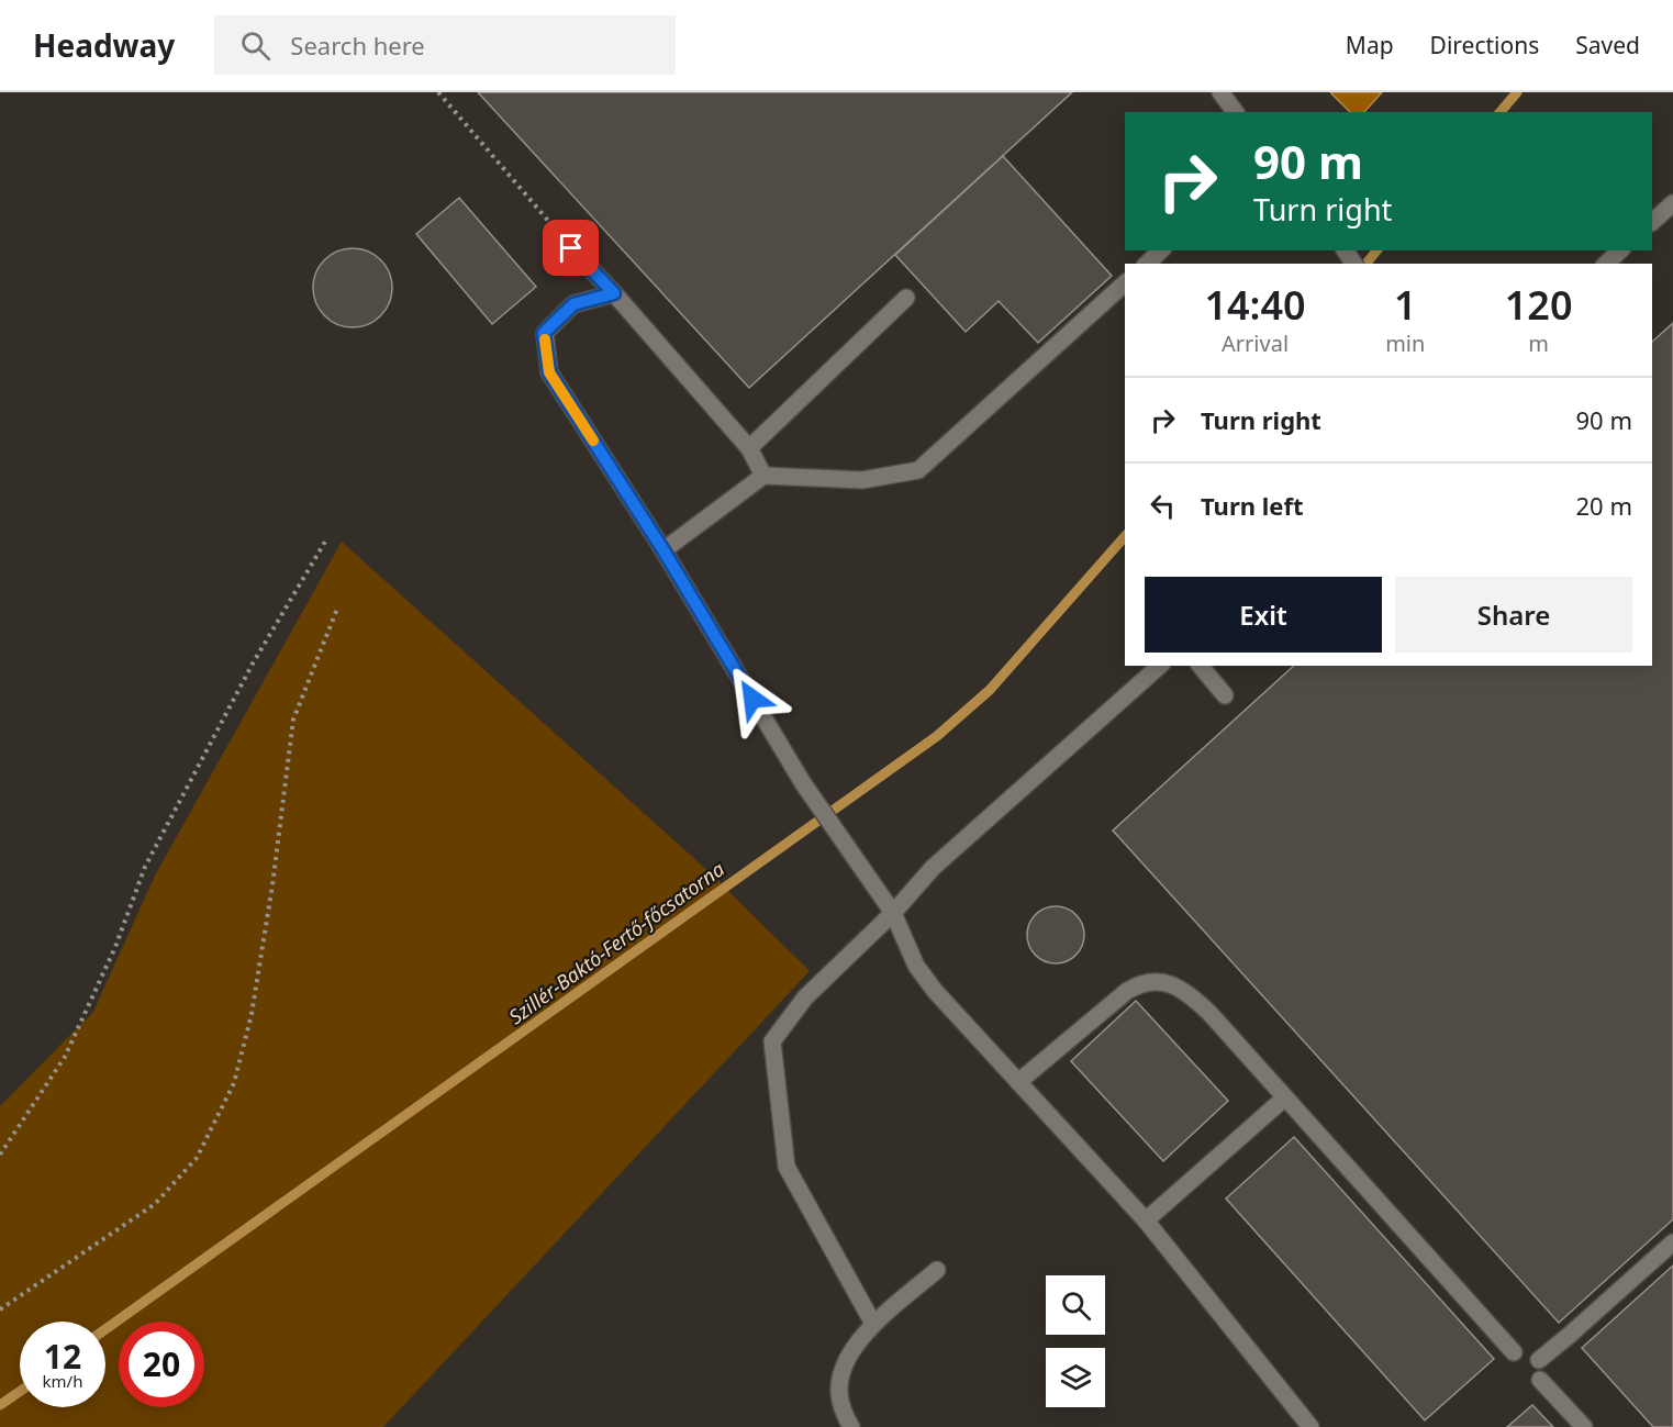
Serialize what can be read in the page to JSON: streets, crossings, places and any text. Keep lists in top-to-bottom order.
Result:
{
  "water": ["Szillér-Baktó-Fertő-főcsatorna"],
  "page": {
    "header": "Headway",
    "search": "Search here",
    "nav": ["Map", "Directions", "Saved"],
    "turn": ["90 m", "Turn right"],
    "eta": [
      "14:40",
      "Arrival",
      "1",
      "min",
      "120",
      "m"
    ],
    "list": [
      {
        "name": "Turn right",
        "value": "90 m"
      },
      {
        "name": "Turn left",
        "value": "20 m"
      }
    ],
    "buttons": ["Exit", "Share"],
    "speed": "12 km/h",
    "limit": "20"
  }
}
